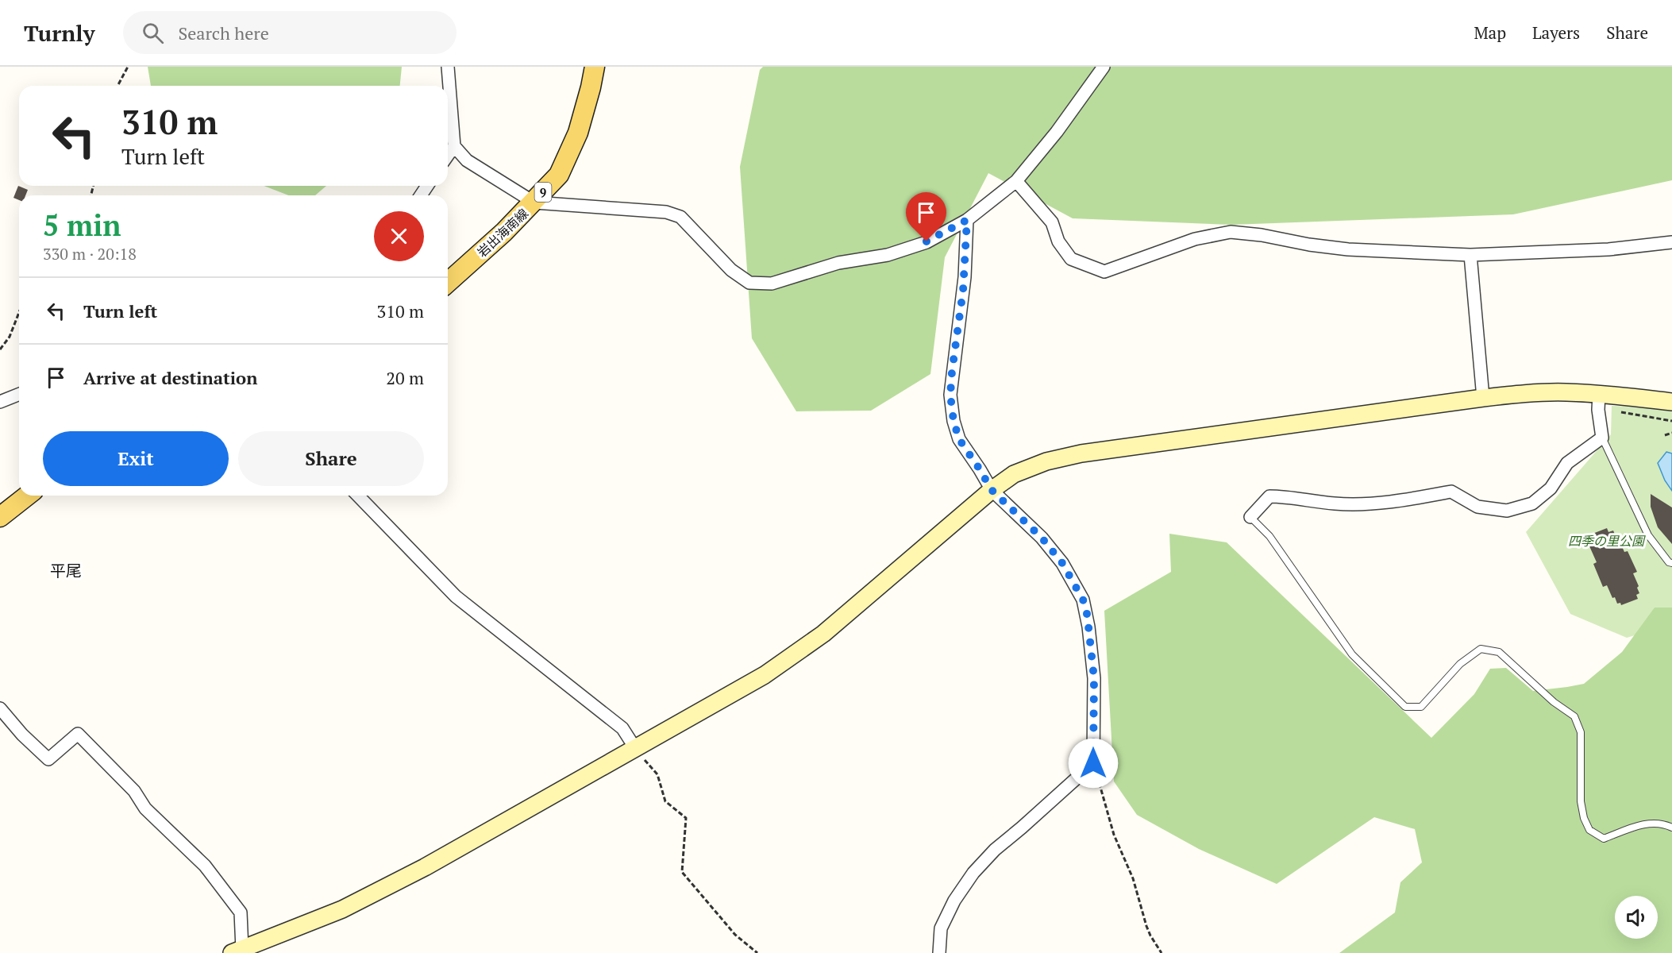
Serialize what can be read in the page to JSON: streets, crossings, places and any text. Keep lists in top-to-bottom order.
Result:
{
  "streets": {
    "main road": ["9", "岩出海南線"]
  },
  "districts": ["平尾"],
  "parks": ["四季の里公園"],
  "page": {
    "header": "Turnly",
    "search": "Search here",
    "nav": ["Map", "Layers", "Share"],
    "turn": ["310 m", "Turn left"],
    "heading": ["5 min", "330 m · 20:18"],
    "list": [
      {
        "name": "Turn left",
        "value": "310 m"
      },
      {
        "name": "Arrive at destination",
        "value": "20 m"
      }
    ],
    "buttons": ["Exit", "Share"]
  }
}
